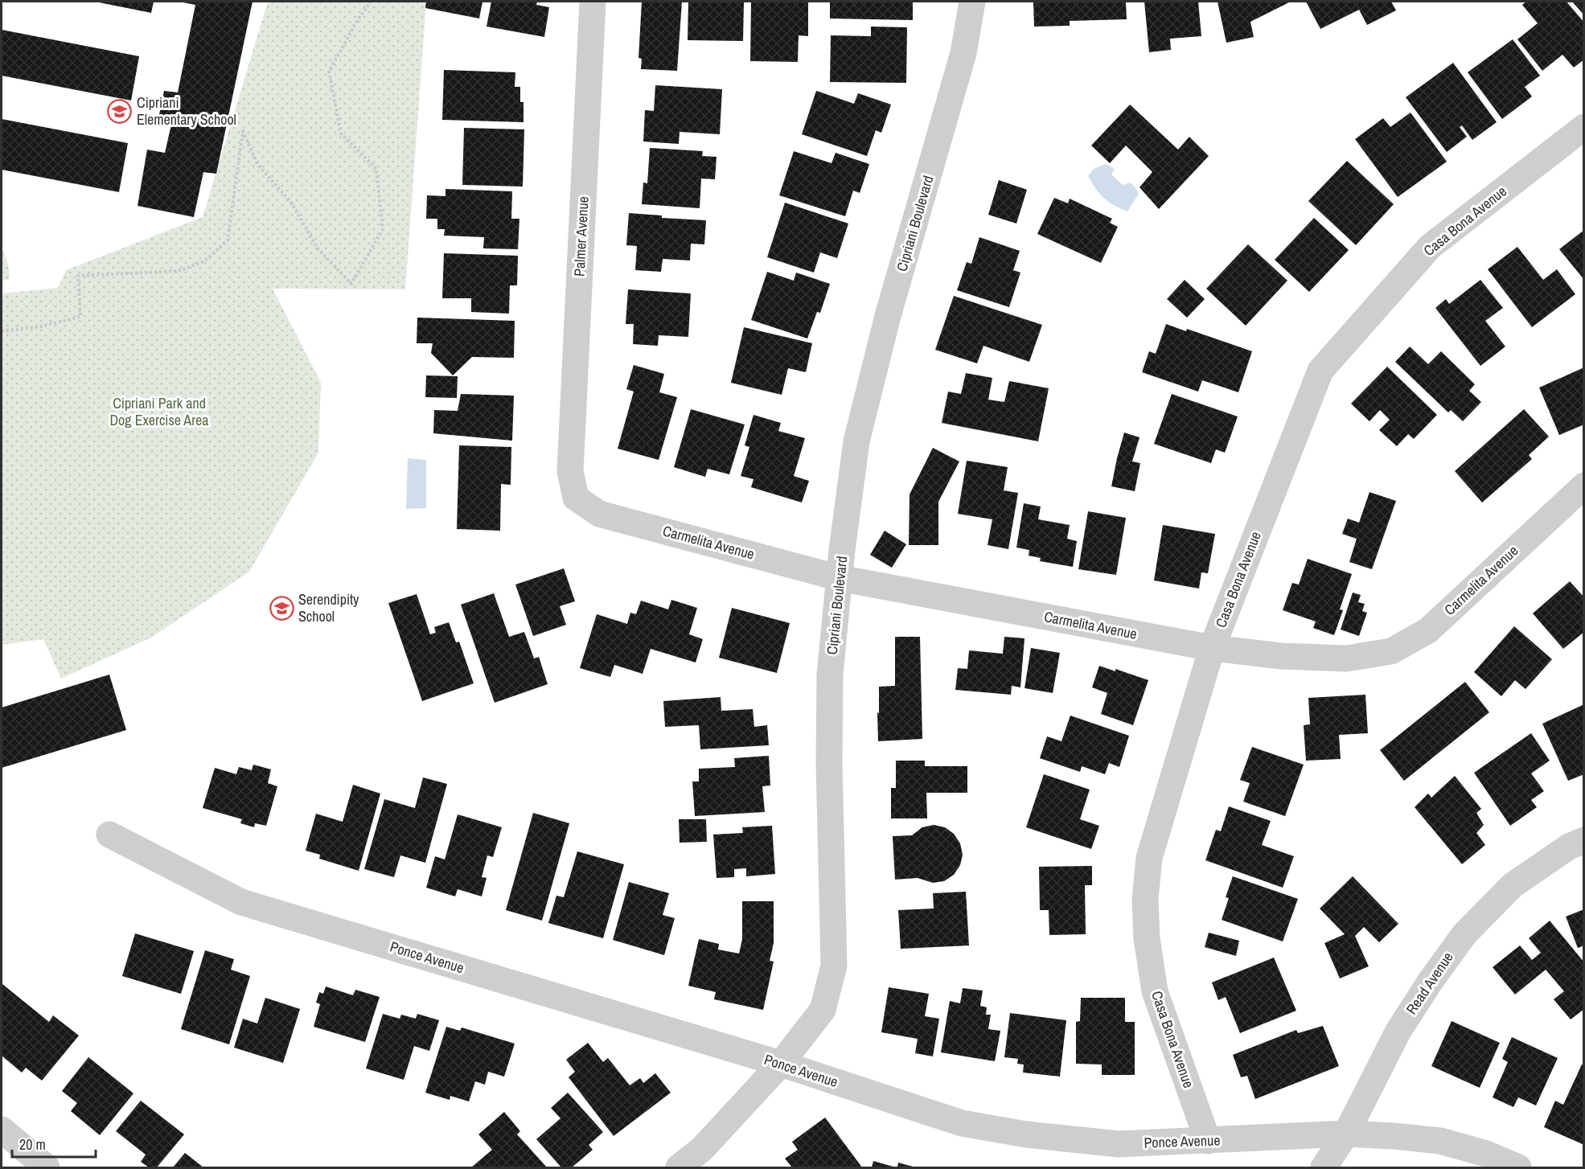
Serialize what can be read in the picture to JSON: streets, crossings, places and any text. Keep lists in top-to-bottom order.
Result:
{
  "streets": {
    "street": [
      "Casa Bona Avenue",
      "Cipriani Boulevard",
      "Palmer Avenue",
      "Carmelita Avenue",
      "Ponce Avenue",
      "Read Avenue"
    ]
  },
  "crossings": [
    ["Casa Bona Avenue", "Carmelita Avenue"],
    ["Casa Bona Avenue", "Ponce Avenue"],
    ["Cipriani Boulevard", "Carmelita Avenue"],
    ["Cipriani Boulevard", "Ponce Avenue"],
    ["Palmer Avenue", "Carmelita Avenue"],
    ["Ponce Avenue", "Read Avenue"]
  ],
  "parks": ["Cipriani Park and Dog Exercise Area"],
  "places": {
    "school or university": ["Cipriani Elementary School", "Serendipity School"]
  },
  "scale_bar": "20 m"
}
